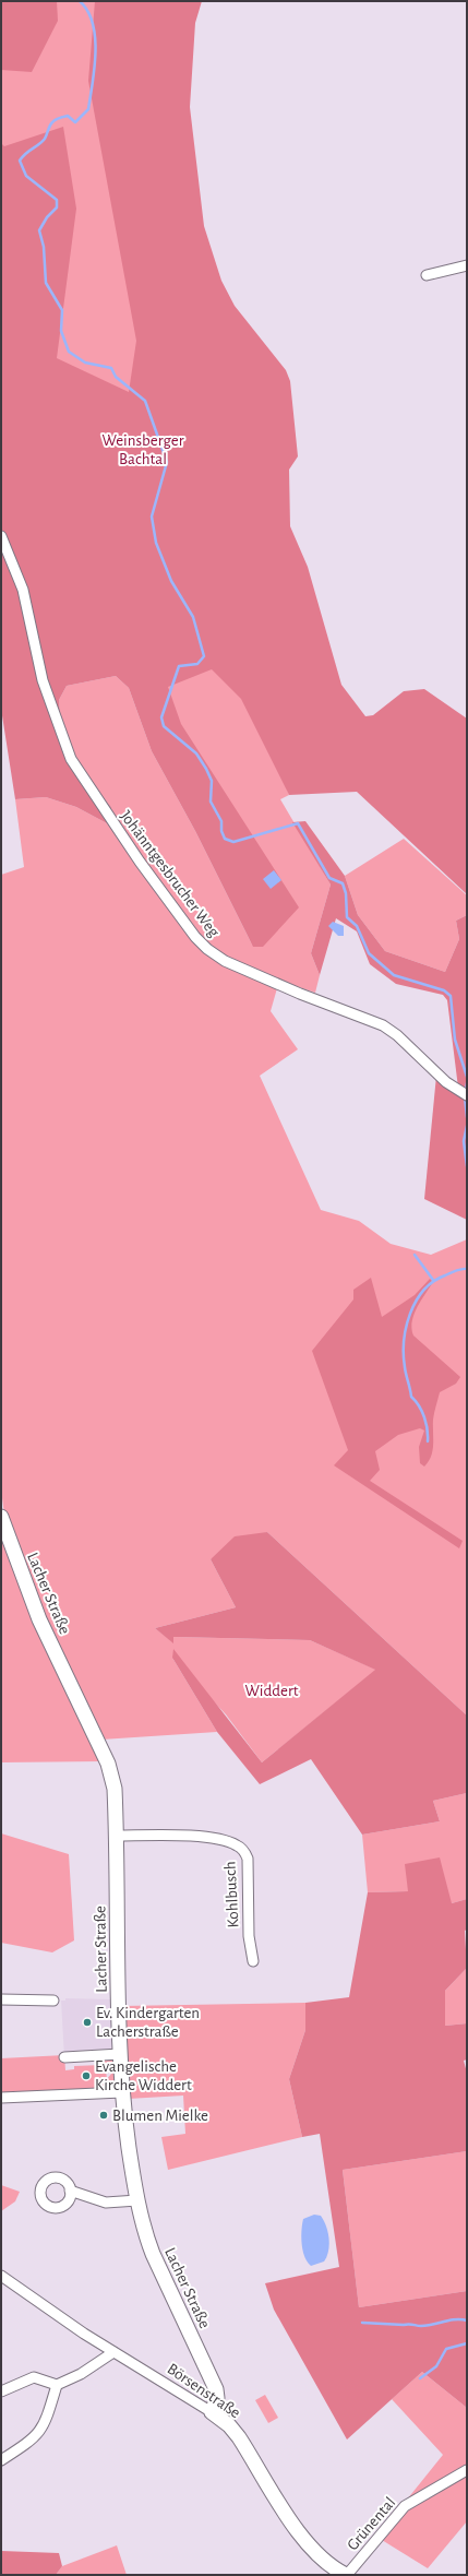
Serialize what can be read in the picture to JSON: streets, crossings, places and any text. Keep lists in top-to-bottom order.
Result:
{
  "streets": {
    "street": [
      "Johänntgesbrucher Weg",
      "Lacher Straße",
      "Kohlbusch",
      "Börsenstraße",
      "Grünental"
    ]
  },
  "crossings": [
    ["Lacher Straße", "Kohlbusch"],
    ["Lacher Straße", "Börsenstraße"],
    ["Börsenstraße", "Grünental"]
  ],
  "parks": ["Weinsberger Bachtal", "Widdert"],
  "places": ["Ev. Kindergarten Lacherstraße", "Evangelische Kirche Widdert", "Blumen Mielke"]
}
